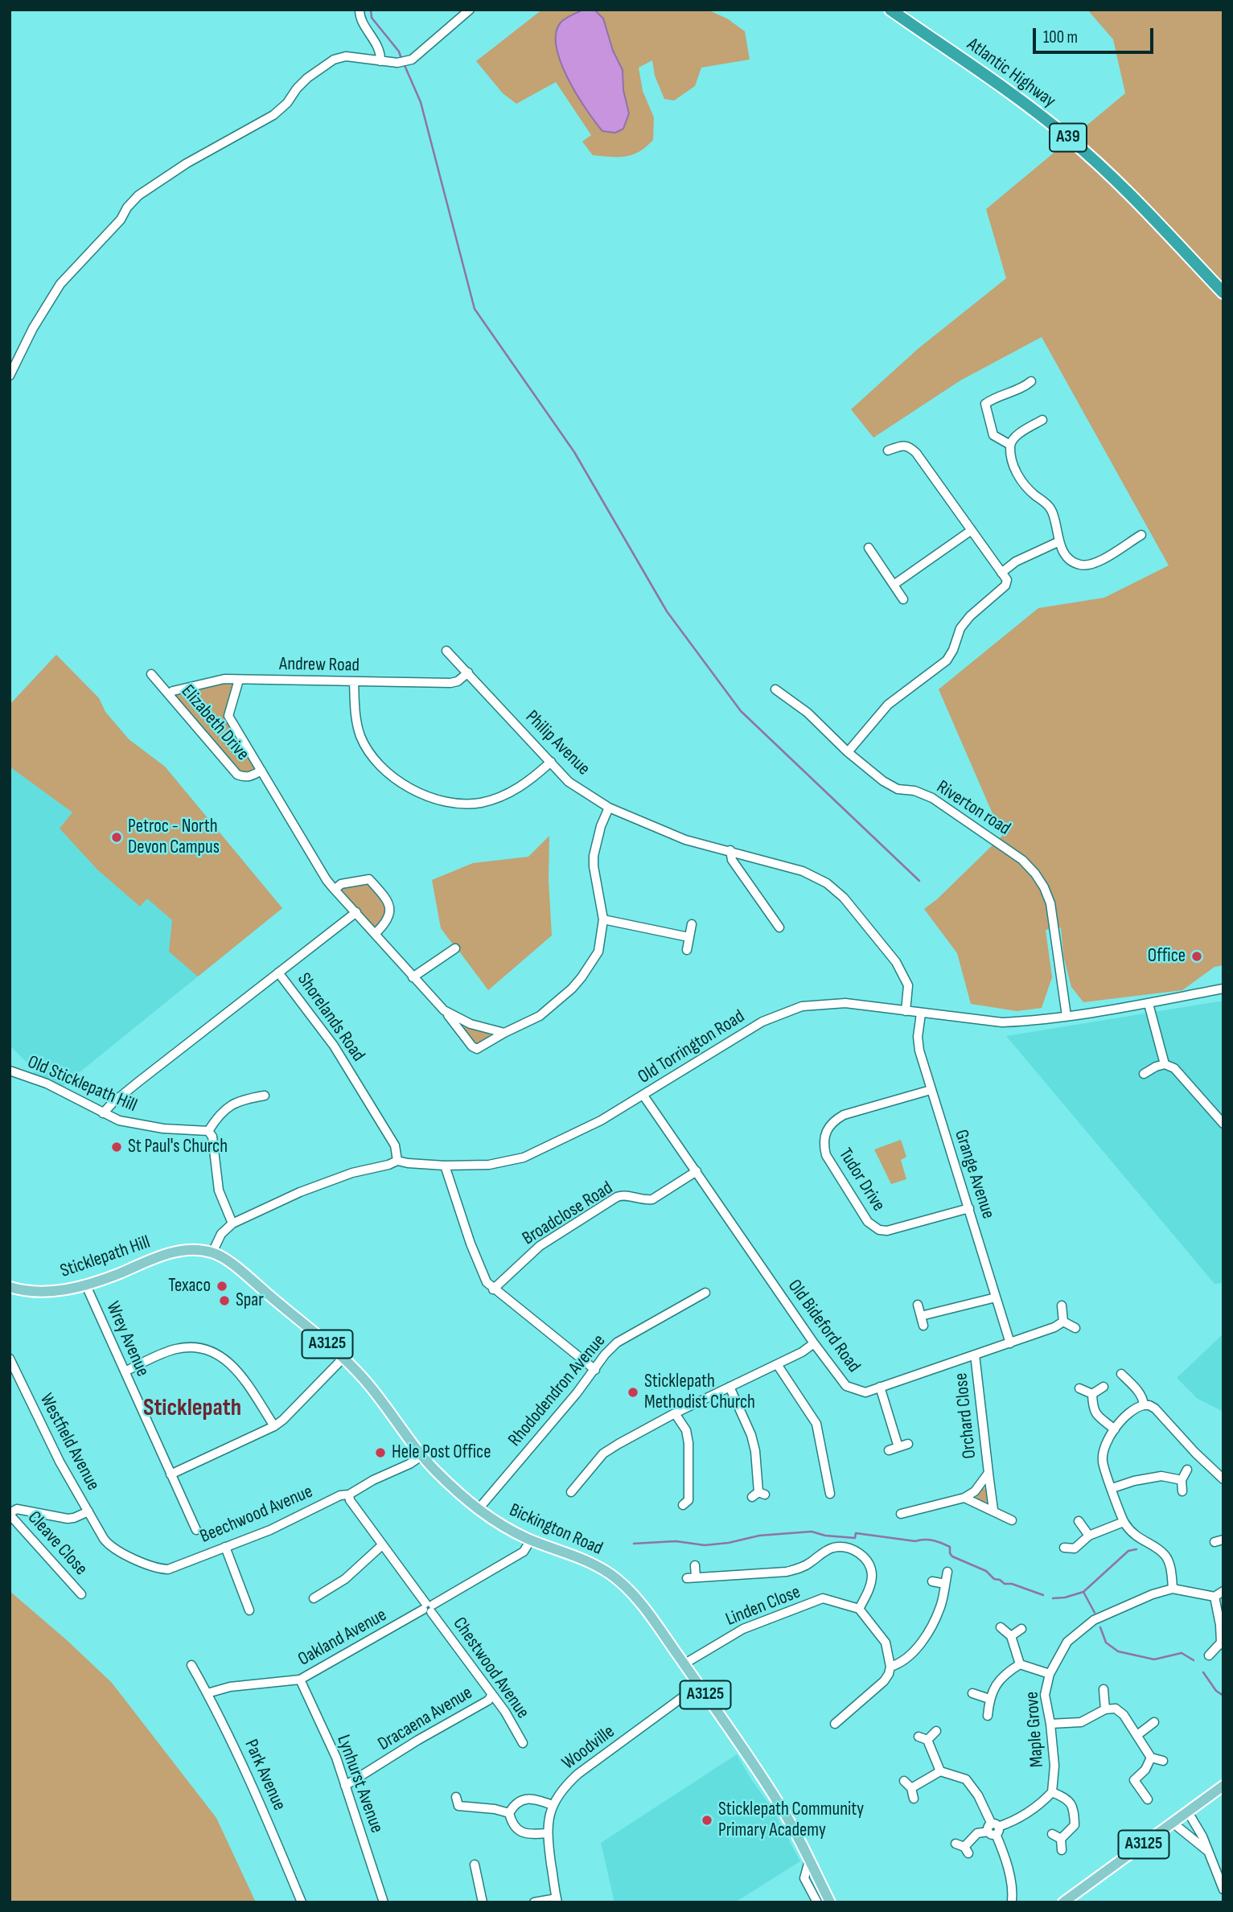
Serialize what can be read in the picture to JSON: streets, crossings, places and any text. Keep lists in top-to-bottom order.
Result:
{
  "streets": {
    "highway": ["Atlantic Highway", "A39"],
    "main road": ["Sticklepath Hill", "A3125", "Bickington Road"],
    "street": [
      "Andrew Road",
      "Elizabeth Drive",
      "Philip Avenue",
      "Riverton road",
      "Shorelands Road",
      "Old Torrington Road",
      "Old Sticklepath Hill",
      "Grange Avenue",
      "Tudor Drive",
      "Broadclose Road",
      "Old Bideford Road",
      "Wrey Avenue",
      "Rhododendron Avenue",
      "Orchard Close",
      "Westfield Avenue",
      "Beechwood Avenue",
      "Cleave Close",
      "Linden Close",
      "Oakland Avenue",
      "Chestwood Avenue",
      "Dracaena Avenue",
      "Maple Grove",
      "Woodville",
      "Park Avenue",
      "Lynhurst Avenue"
    ]
  },
  "crossings": [
    ["Andrew Road", "Elizabeth Drive"],
    ["Andrew Road", "Philip Avenue"],
    ["Elizabeth Drive", "Philip Avenue"],
    ["Philip Avenue", "Old Torrington Road"],
    ["Riverton road", "Old Torrington Road"],
    ["Shorelands Road", "Old Torrington Road"],
    ["Shorelands Road", "Old Sticklepath Hill"],
    ["Old Torrington Road", "Grange Avenue"],
    ["Old Torrington Road", "Sticklepath Hill"],
    ["Old Torrington Road", "Old Bideford Road"],
    ["Old Torrington Road", "Bickington Road"],
    ["Grange Avenue", "Tudor Drive"],
    ["Grange Avenue", "Old Bideford Road"],
    ["Broadclose Road", "Old Bideford Road"],
    ["Sticklepath Hill", "Wrey Avenue"],
    ["Sticklepath Hill", "Bickington Road"],
    ["Old Bideford Road", "Orchard Close"],
    ["Rhododendron Avenue", "Bickington Road"],
    ["Westfield Avenue", "Beechwood Avenue"],
    ["Beechwood Avenue", "Chestwood Avenue"],
    ["Bickington Road", "Linden Close"],
    ["Bickington Road", "Oakland Avenue"],
    ["Bickington Road", "Woodville"],
    ["Oakland Avenue", "Chestwood Avenue"],
    ["Oakland Avenue", "Park Avenue"],
    ["Oakland Avenue", "Lynhurst Avenue"],
    ["Chestwood Avenue", "Dracaena Avenue"],
    ["Dracaena Avenue", "Lynhurst Avenue"]
  ],
  "districts": ["Sticklepath"],
  "places": [
    "Petroc - North Devon Campus",
    "Office",
    "St Paul's Church",
    "Texaco",
    "Spar",
    "Sticklepath Methodist Church",
    "Hele Post Office",
    "Sticklepath Community Primary Academy"
  ],
  "scale_bar": "100 m"
}
